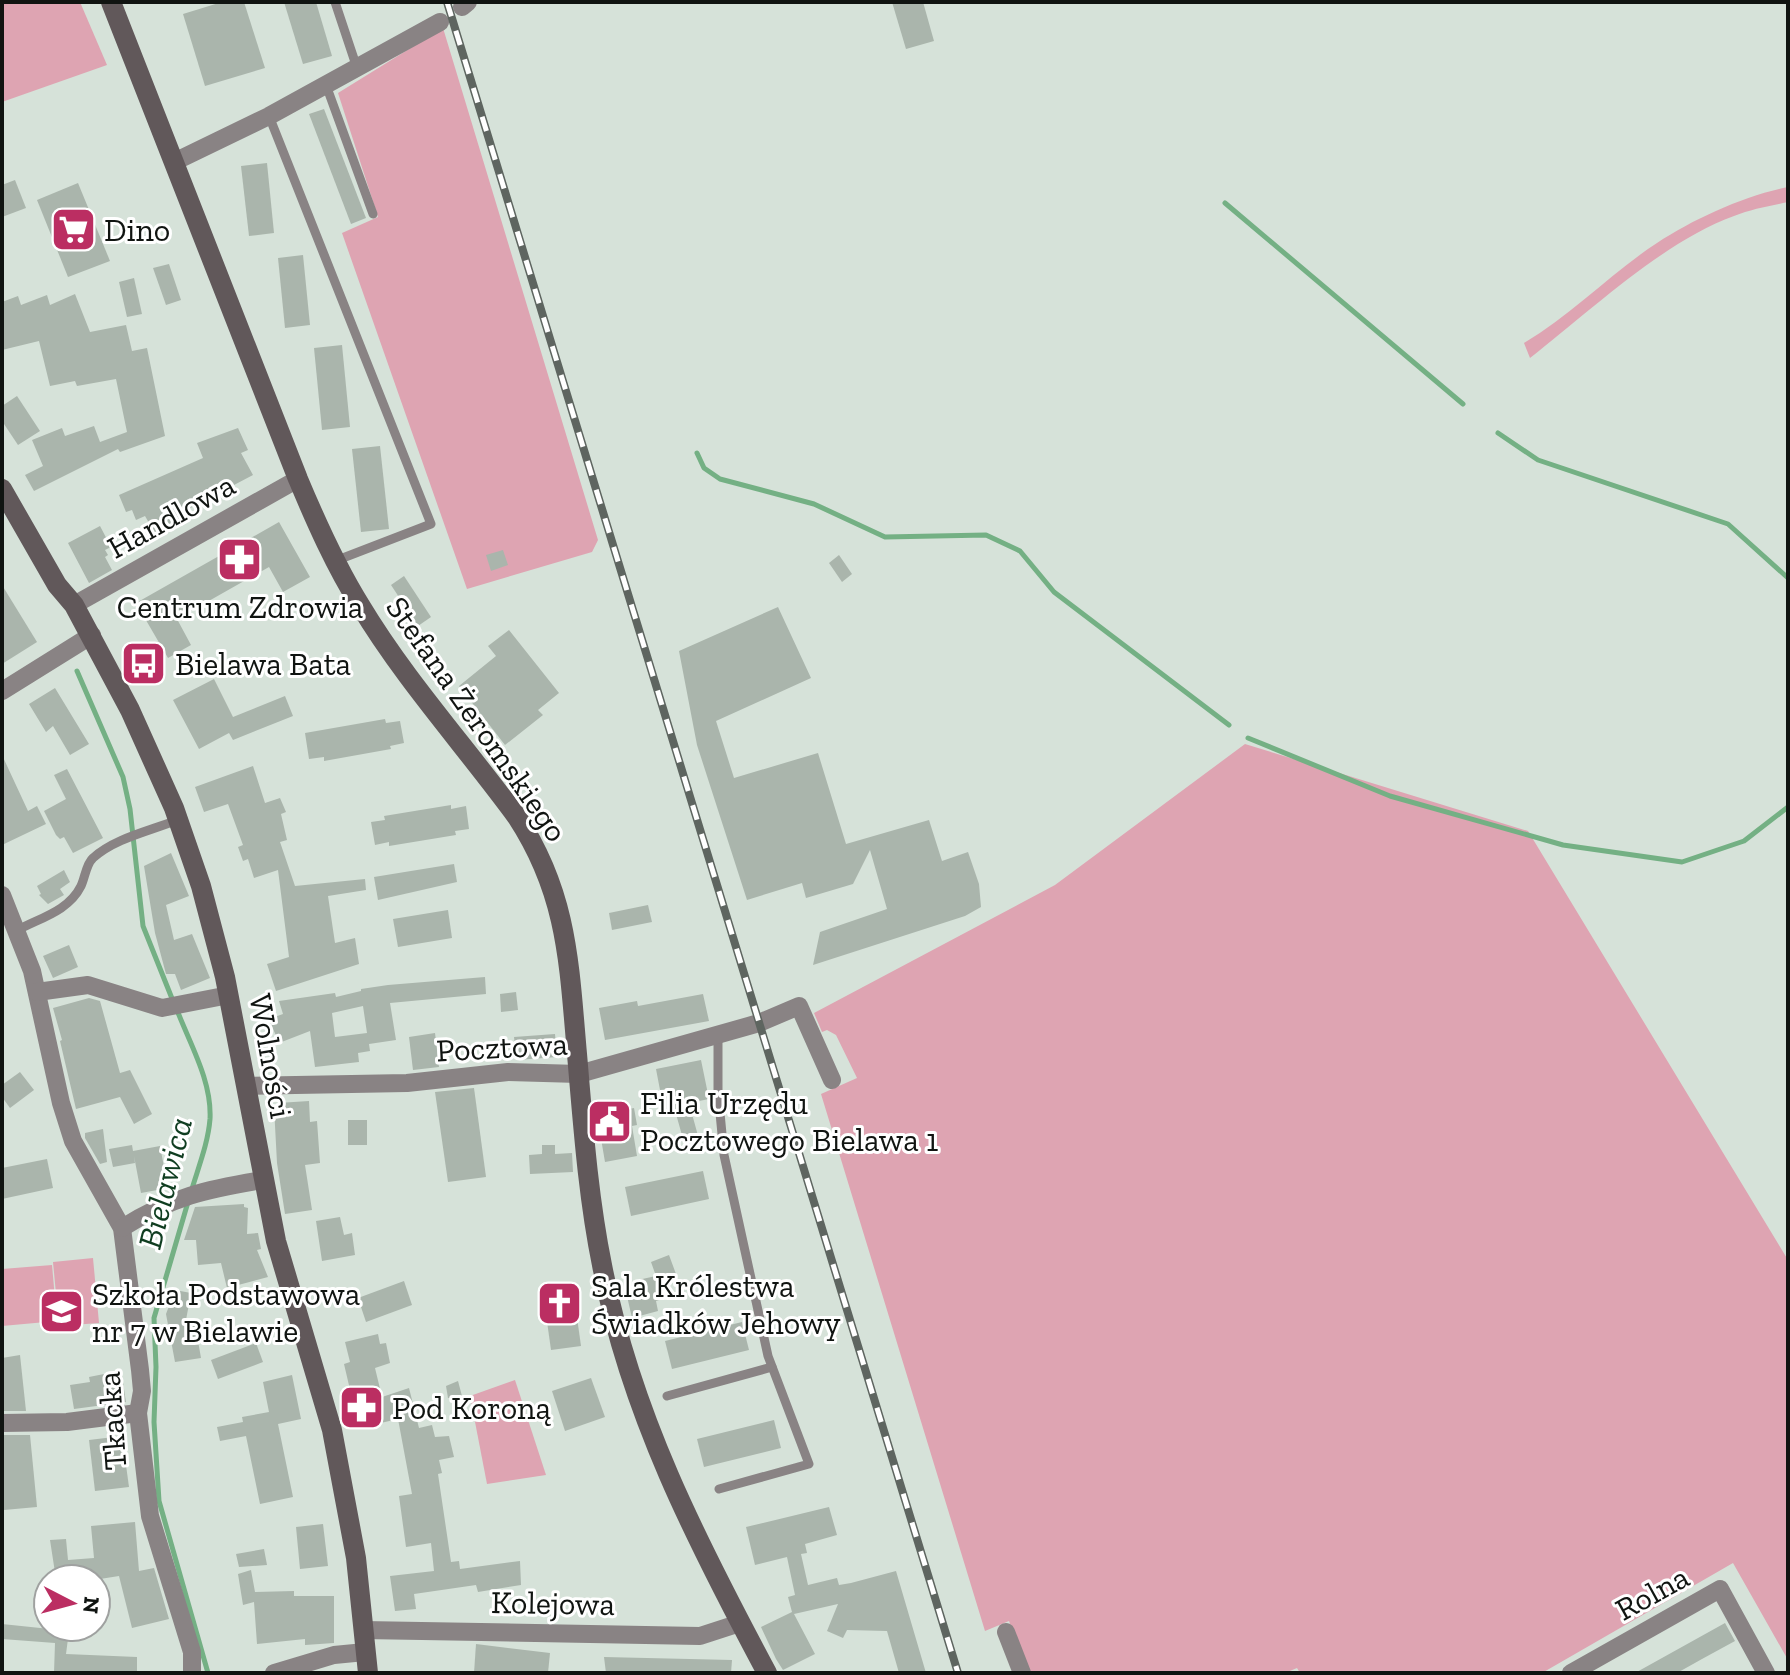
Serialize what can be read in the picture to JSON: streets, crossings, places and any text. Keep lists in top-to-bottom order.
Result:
{
  "streets": {
    "street": [
      "Handlowa",
      "Stefana Żeromskiego",
      "Pocztowa",
      "Wolności",
      "Tkacka",
      "Rolna",
      "Kolejowa"
    ]
  },
  "crossings": [
    ["Handlowa", "Stefana Żeromskiego"],
    ["Handlowa", "Wolności"],
    ["Stefana Żeromskiego", "Pocztowa"],
    ["Stefana Żeromskiego", "Kolejowa"],
    ["Pocztowa", "Wolności"],
    ["Wolności", "Kolejowa"]
  ],
  "water": ["Bielawica"],
  "places": {
    "supermarket": ["Dino"],
    "pharmacy": ["Centrum Zdrowia", "Pod Koroną"],
    "bus stop": ["Bielawa Bata"],
    "public building": ["Filia Urzędu Pocztowego Bielawa 1"],
    "church": ["Sala Królestwa Świadków Jehowy"],
    "school or university": ["Szkoła Podstawowa nr 7 w Bielawie"]
  },
  "north": "right"
}
